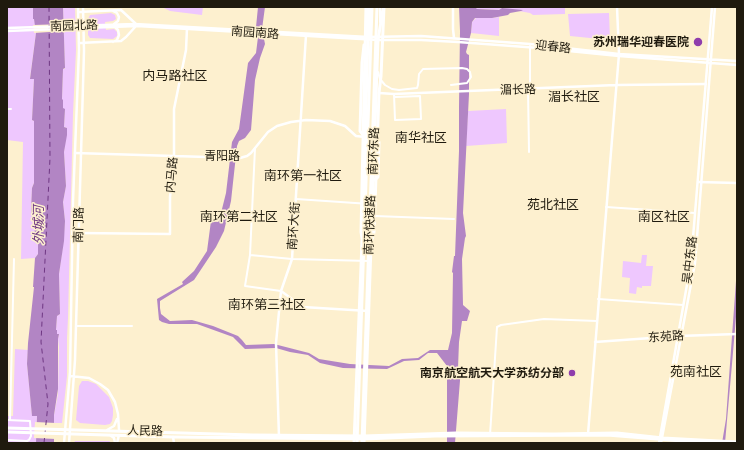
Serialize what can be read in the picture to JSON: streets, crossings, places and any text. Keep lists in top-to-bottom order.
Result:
{
  "streets": {
    "main road": [
      "南园北路",
      "南园南路",
      "迎春路",
      "湄长路",
      "南环东路",
      "青阳路",
      "内马路",
      "南门路",
      "南环快速路",
      "南环大街",
      "吴中东路",
      "东苑路",
      "人民路"
    ]
  },
  "crossings": [
    ["南园北路", "南园南路"],
    ["南园南路", "迎春路"],
    ["南园南路", "南环东路"],
    ["南园南路", "内马路"],
    ["南园南路", "南环大街"],
    ["迎春路", "南环东路"],
    ["迎春路", "吴中东路"],
    ["湄长路", "吴中东路"],
    ["南环东路", "青阳路"],
    ["南环东路", "南环快速路"],
    ["南环东路", "人民路"],
    ["青阳路", "内马路"],
    ["青阳路", "南门路"],
    ["青阳路", "南环大街"],
    ["内马路", "南门路"],
    ["南环快速路", "人民路"],
    ["南环大街", "人民路"],
    ["吴中东路", "东苑路"],
    ["吴中东路", "人民路"]
  ],
  "districts": [
    "内马路社区",
    "湄长社区",
    "南华社区",
    "南环第一社区",
    "苑北社区",
    "南环第二社区",
    "南区社区",
    "南环第三社区",
    "苑南社区"
  ],
  "water": ["外城河"],
  "places": ["苏州瑞华迎春医院", "南京航空航天大学苏纺分部"]
}
